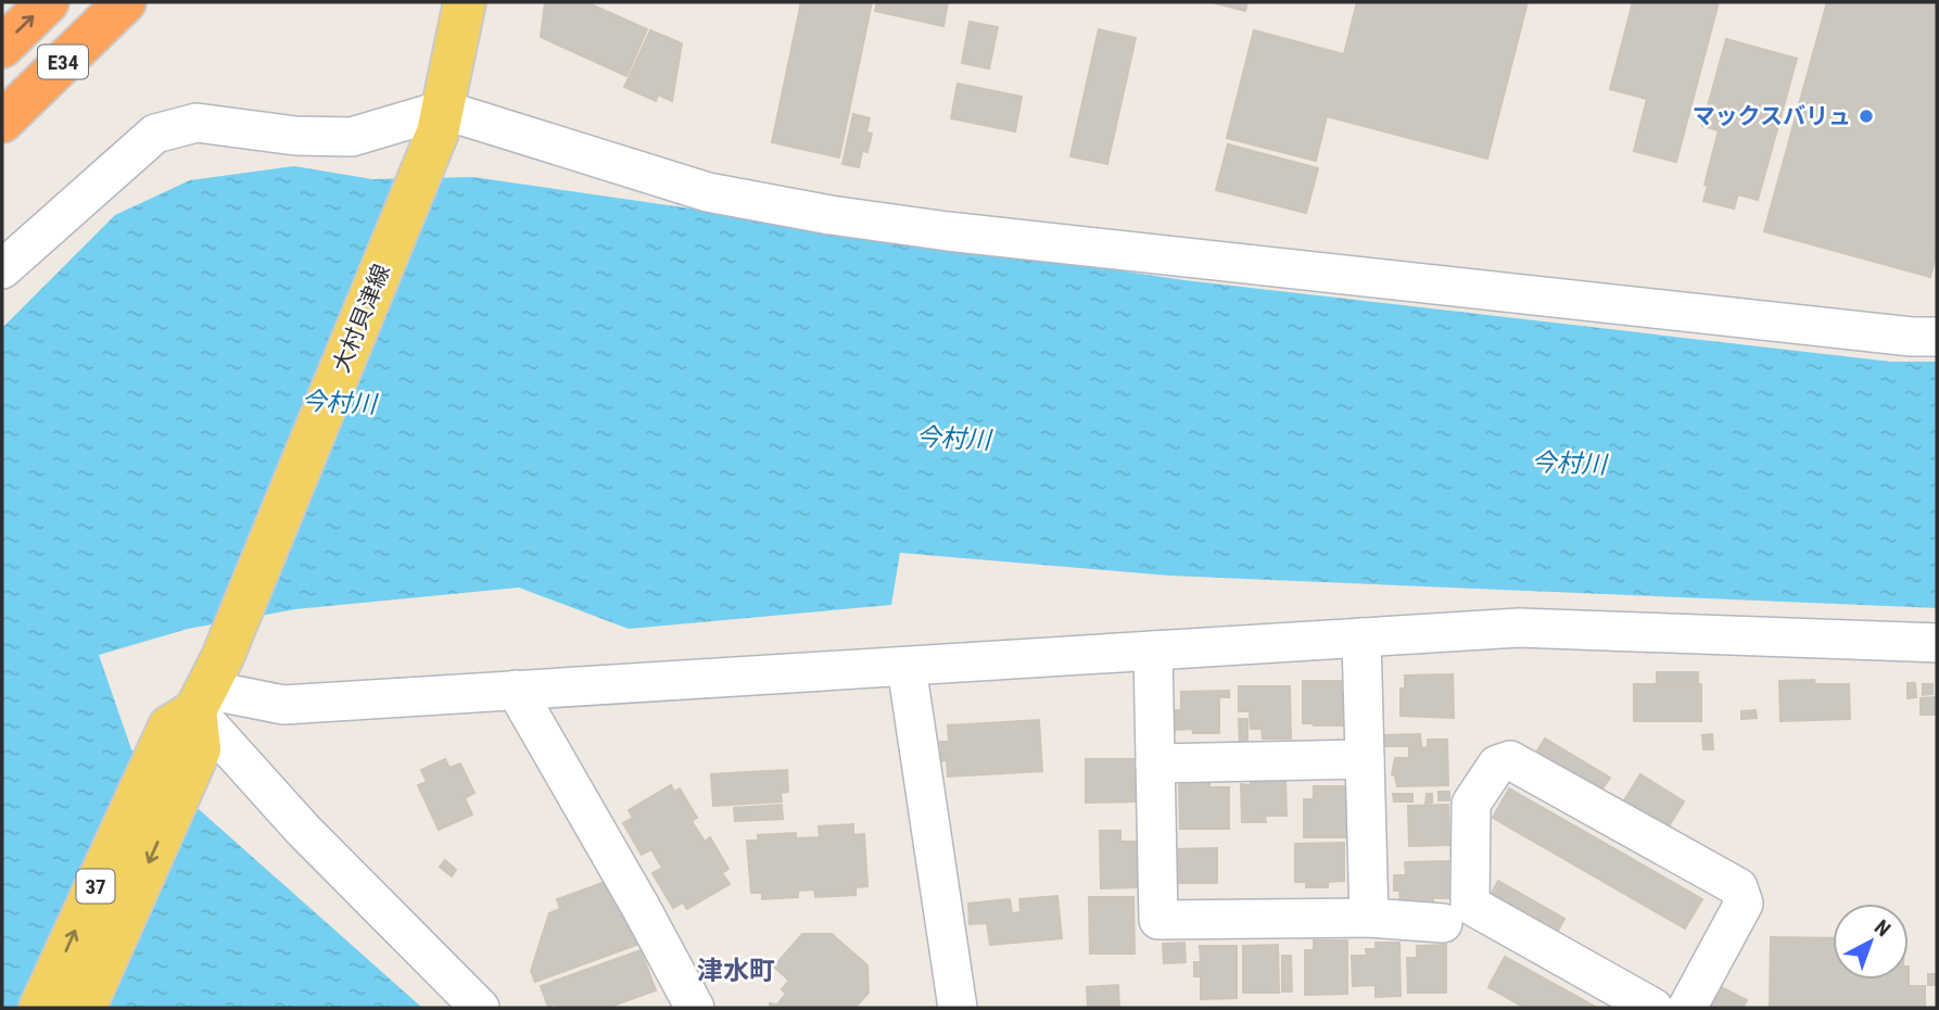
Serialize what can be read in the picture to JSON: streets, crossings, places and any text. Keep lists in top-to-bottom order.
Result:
{
  "streets": {
    "highway": ["E34"],
    "main road": ["大村貝津線", "37"]
  },
  "districts": ["津水町"],
  "water": ["今村川"],
  "places": ["マックスバリュ"],
  "north": "top right"
}
